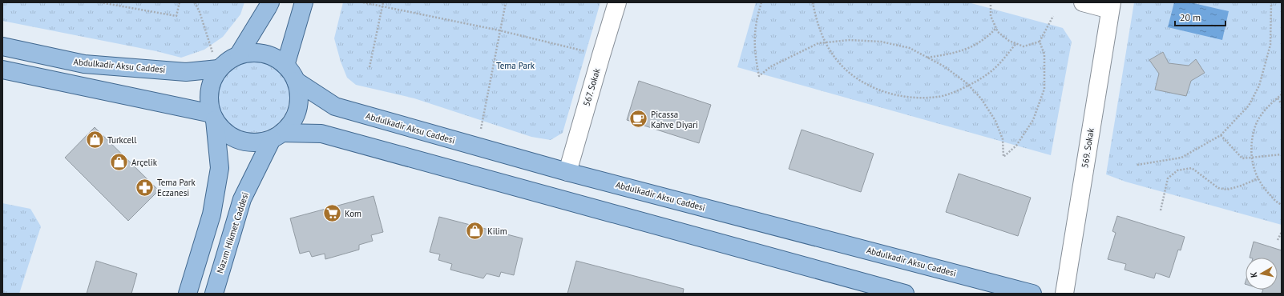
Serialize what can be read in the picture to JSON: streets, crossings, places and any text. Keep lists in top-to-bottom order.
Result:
{
  "streets": {
    "main road": ["Abdulkadir Aksu Caddesi", "Nazım Hikmet Caddesi"],
    "street": ["567. Sokak", "569. Sokak"]
  },
  "crossings": [
    ["Abdulkadir Aksu Caddesi", "567. Sokak"],
    ["Abdulkadir Aksu Caddesi", "Nazım Hikmet Caddesi"]
  ],
  "parks": ["Tema Park"],
  "places": {
    "cafe": ["Picassa Kahve Diyari"],
    "shop": ["Turkcell", "Arçelik", "Kilim"],
    "pharmacy": ["Tema Park Eczanesi"],
    "supermarket": ["Kom"]
  },
  "scale_bar": "20 m",
  "north": "left"
}
